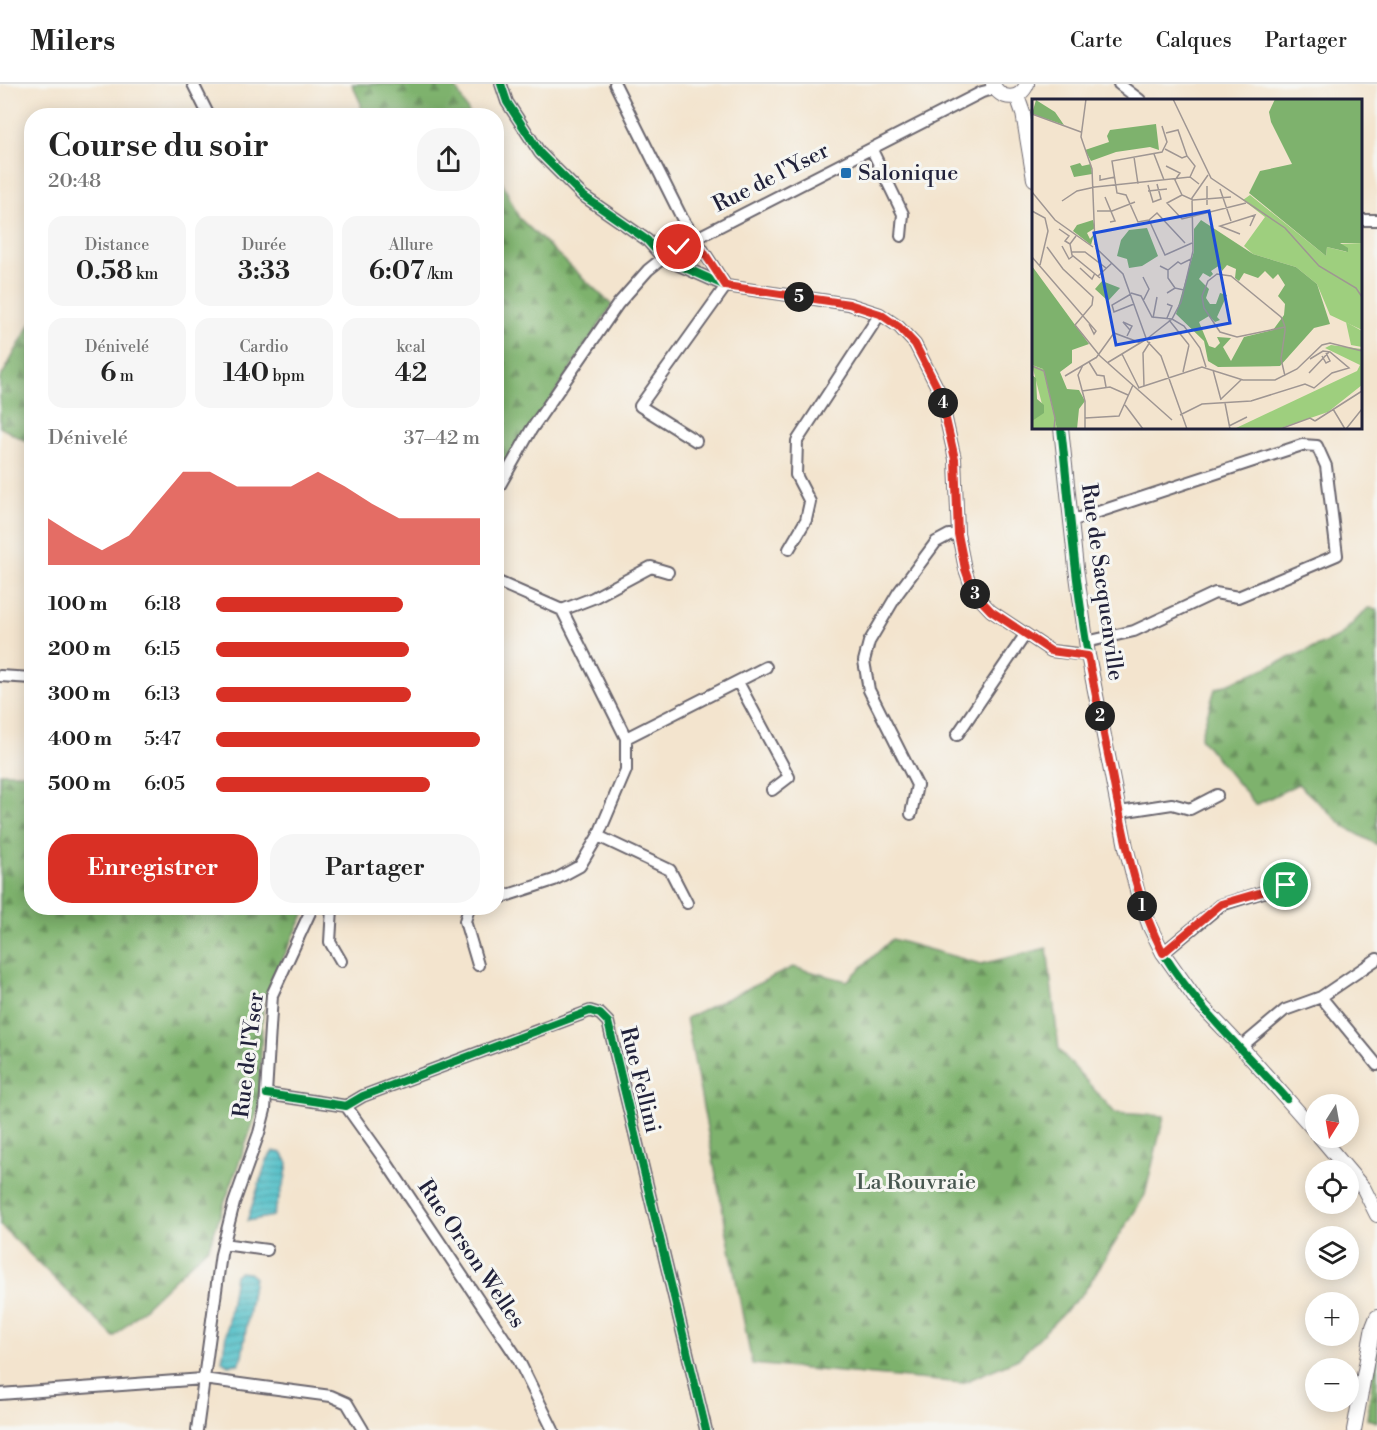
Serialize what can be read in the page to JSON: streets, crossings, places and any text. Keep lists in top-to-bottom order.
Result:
{
  "streets": {
    "street": [
      "Rue de l'Yser",
      "Rue de Sacquenville",
      "Rue Fellini",
      "Rue Orson Welles"
    ]
  },
  "crossings": [
    ["Rue Fellini", "Rue Orson Welles"]
  ],
  "parks": ["La Rouvraie"],
  "places": {
    "transit": ["Salonique"]
  },
  "north": "bottom",
  "page": {
    "header": "Milers",
    "nav": ["Carte", "Calques", "Partager"],
    "heading": ["Course du soir", "20:48"],
    "stats": [
      ["Distance", "0.58 km"],
      ["Durée", "3:33"],
      ["Allure", "6:07 /km"],
      ["Dénivelé", "6 m"],
      ["Cardio", "140 bpm"],
      ["kcal", "42"]
    ],
    "pins": [
      "5",
      "4",
      "3",
      "2",
      "1"
    ],
    "chart": ["Dénivelé", "37–42 m"],
    "list": [
      {
        "name": "100 m",
        "note": "6:18"
      },
      {
        "name": "200 m",
        "note": "6:15"
      },
      {
        "name": "300 m",
        "note": "6:13"
      },
      {
        "name": "400 m",
        "note": "5:47"
      },
      {
        "name": "500 m",
        "note": "6:05"
      }
    ],
    "buttons": ["Enregistrer", "Partager"],
    "map_buttons": ["+", "−"]
  }
}
